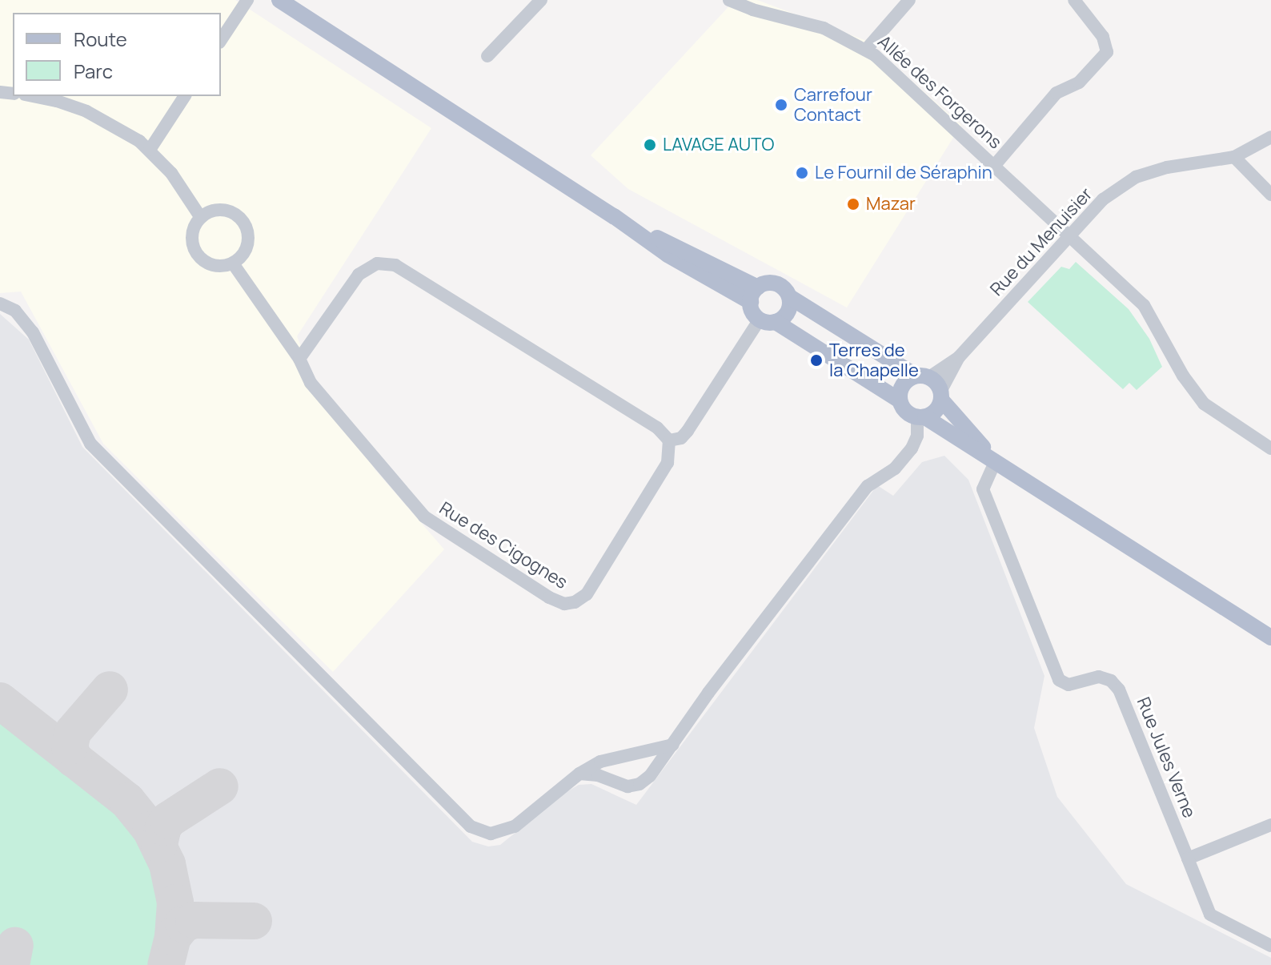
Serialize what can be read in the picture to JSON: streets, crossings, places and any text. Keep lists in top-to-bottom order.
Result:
{
  "streets": {
    "street": [
      "Allée des Forgerons",
      "Rue du Menuisier",
      "Rue des Cigognes",
      "Rue Jules Verne"
    ]
  },
  "crossings": [
    ["Allée des Forgerons", "Rue du Menuisier"]
  ],
  "places": [
    "Carrefour Contact",
    "LAVAGE AUTO",
    "Le Fournil de Séraphin",
    "Mazar",
    "Terres de la Chapelle"
  ],
  "legend": ["Route", "Parc"]
}
